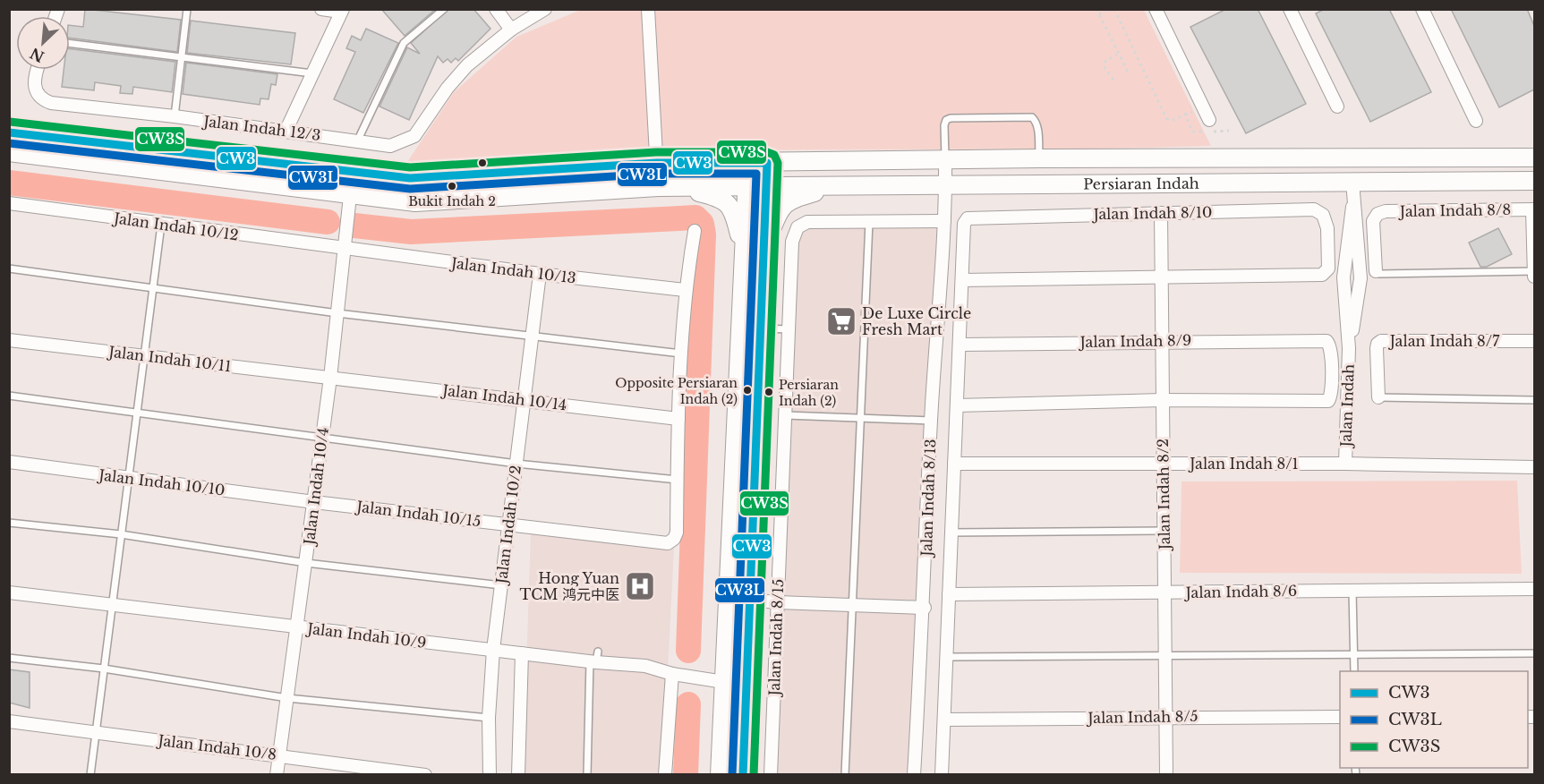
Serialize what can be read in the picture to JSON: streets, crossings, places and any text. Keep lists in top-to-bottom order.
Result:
{
  "streets": {
    "main road": ["Persiaran Indah"],
    "street": [
      "Jalan Indah 12/3",
      "Jalan Indah 8/8",
      "Jalan Indah 8/10",
      "Jalan Indah 10/12",
      "Jalan Indah 10/13",
      "Jalan Indah 8/9",
      "Jalan Indah 8/7",
      "Jalan Indah 10/11",
      "Jalan Indah 10/14",
      "Jalan Indah",
      "Jalan Indah 8/1",
      "Jalan Indah 10/10",
      "Jalan Indah 10/4",
      "Jalan Indah 8/2",
      "Jalan Indah 8/13",
      "Jalan Indah 10/15",
      "Jalan Indah 10/2",
      "Jalan Indah 8/6",
      "Jalan Indah 10/9",
      "Jalan Indah 8/15",
      "Jalan Indah 8/5",
      "Jalan Indah 10/8"
    ]
  },
  "crossings": [
    ["Persiaran Indah", "Jalan Indah"],
    ["Persiaran Indah", "Jalan Indah 8/13"],
    ["Jalan Indah 8/10", "Jalan Indah 8/2"],
    ["Jalan Indah 10/12", "Jalan Indah 10/13"],
    ["Jalan Indah 10/12", "Jalan Indah 10/4"],
    ["Jalan Indah 10/13", "Jalan Indah 10/4"],
    ["Jalan Indah 10/13", "Jalan Indah 10/2"],
    ["Jalan Indah 8/9", "Jalan Indah 8/2"],
    ["Jalan Indah 10/11", "Jalan Indah 10/14"],
    ["Jalan Indah 10/11", "Jalan Indah 10/4"],
    ["Jalan Indah 10/14", "Jalan Indah 10/4"],
    ["Jalan Indah 10/14", "Jalan Indah 10/2"],
    ["Jalan Indah", "Jalan Indah 8/1"],
    ["Jalan Indah 8/1", "Jalan Indah 8/2"],
    ["Jalan Indah 10/10", "Jalan Indah 10/4"],
    ["Jalan Indah 10/10", "Jalan Indah 10/15"],
    ["Jalan Indah 10/4", "Jalan Indah 10/15"],
    ["Jalan Indah 10/4", "Jalan Indah 10/9"],
    ["Jalan Indah 10/4", "Jalan Indah 10/8"],
    ["Jalan Indah 8/2", "Jalan Indah 8/6"],
    ["Jalan Indah 8/2", "Jalan Indah 8/5"],
    ["Jalan Indah 10/15", "Jalan Indah 10/2"],
    ["Jalan Indah 10/2", "Jalan Indah 10/9"]
  ],
  "places": {
    "other": ["Bukit Indah 2", "Opposite Persiaran Indah (2)", "Persiaran Indah (2)"],
    "supermarket": ["De Luxe Circle Fresh Mart"],
    "hospital": ["Hong Yuan TCM 鸿元中医"]
  },
  "lines": ["transit line CW3S", "transit line CW3", "transit line CW3L"],
  "legend": ["CW3", "CW3L", "CW3S"],
  "north": "bottom left"
}
